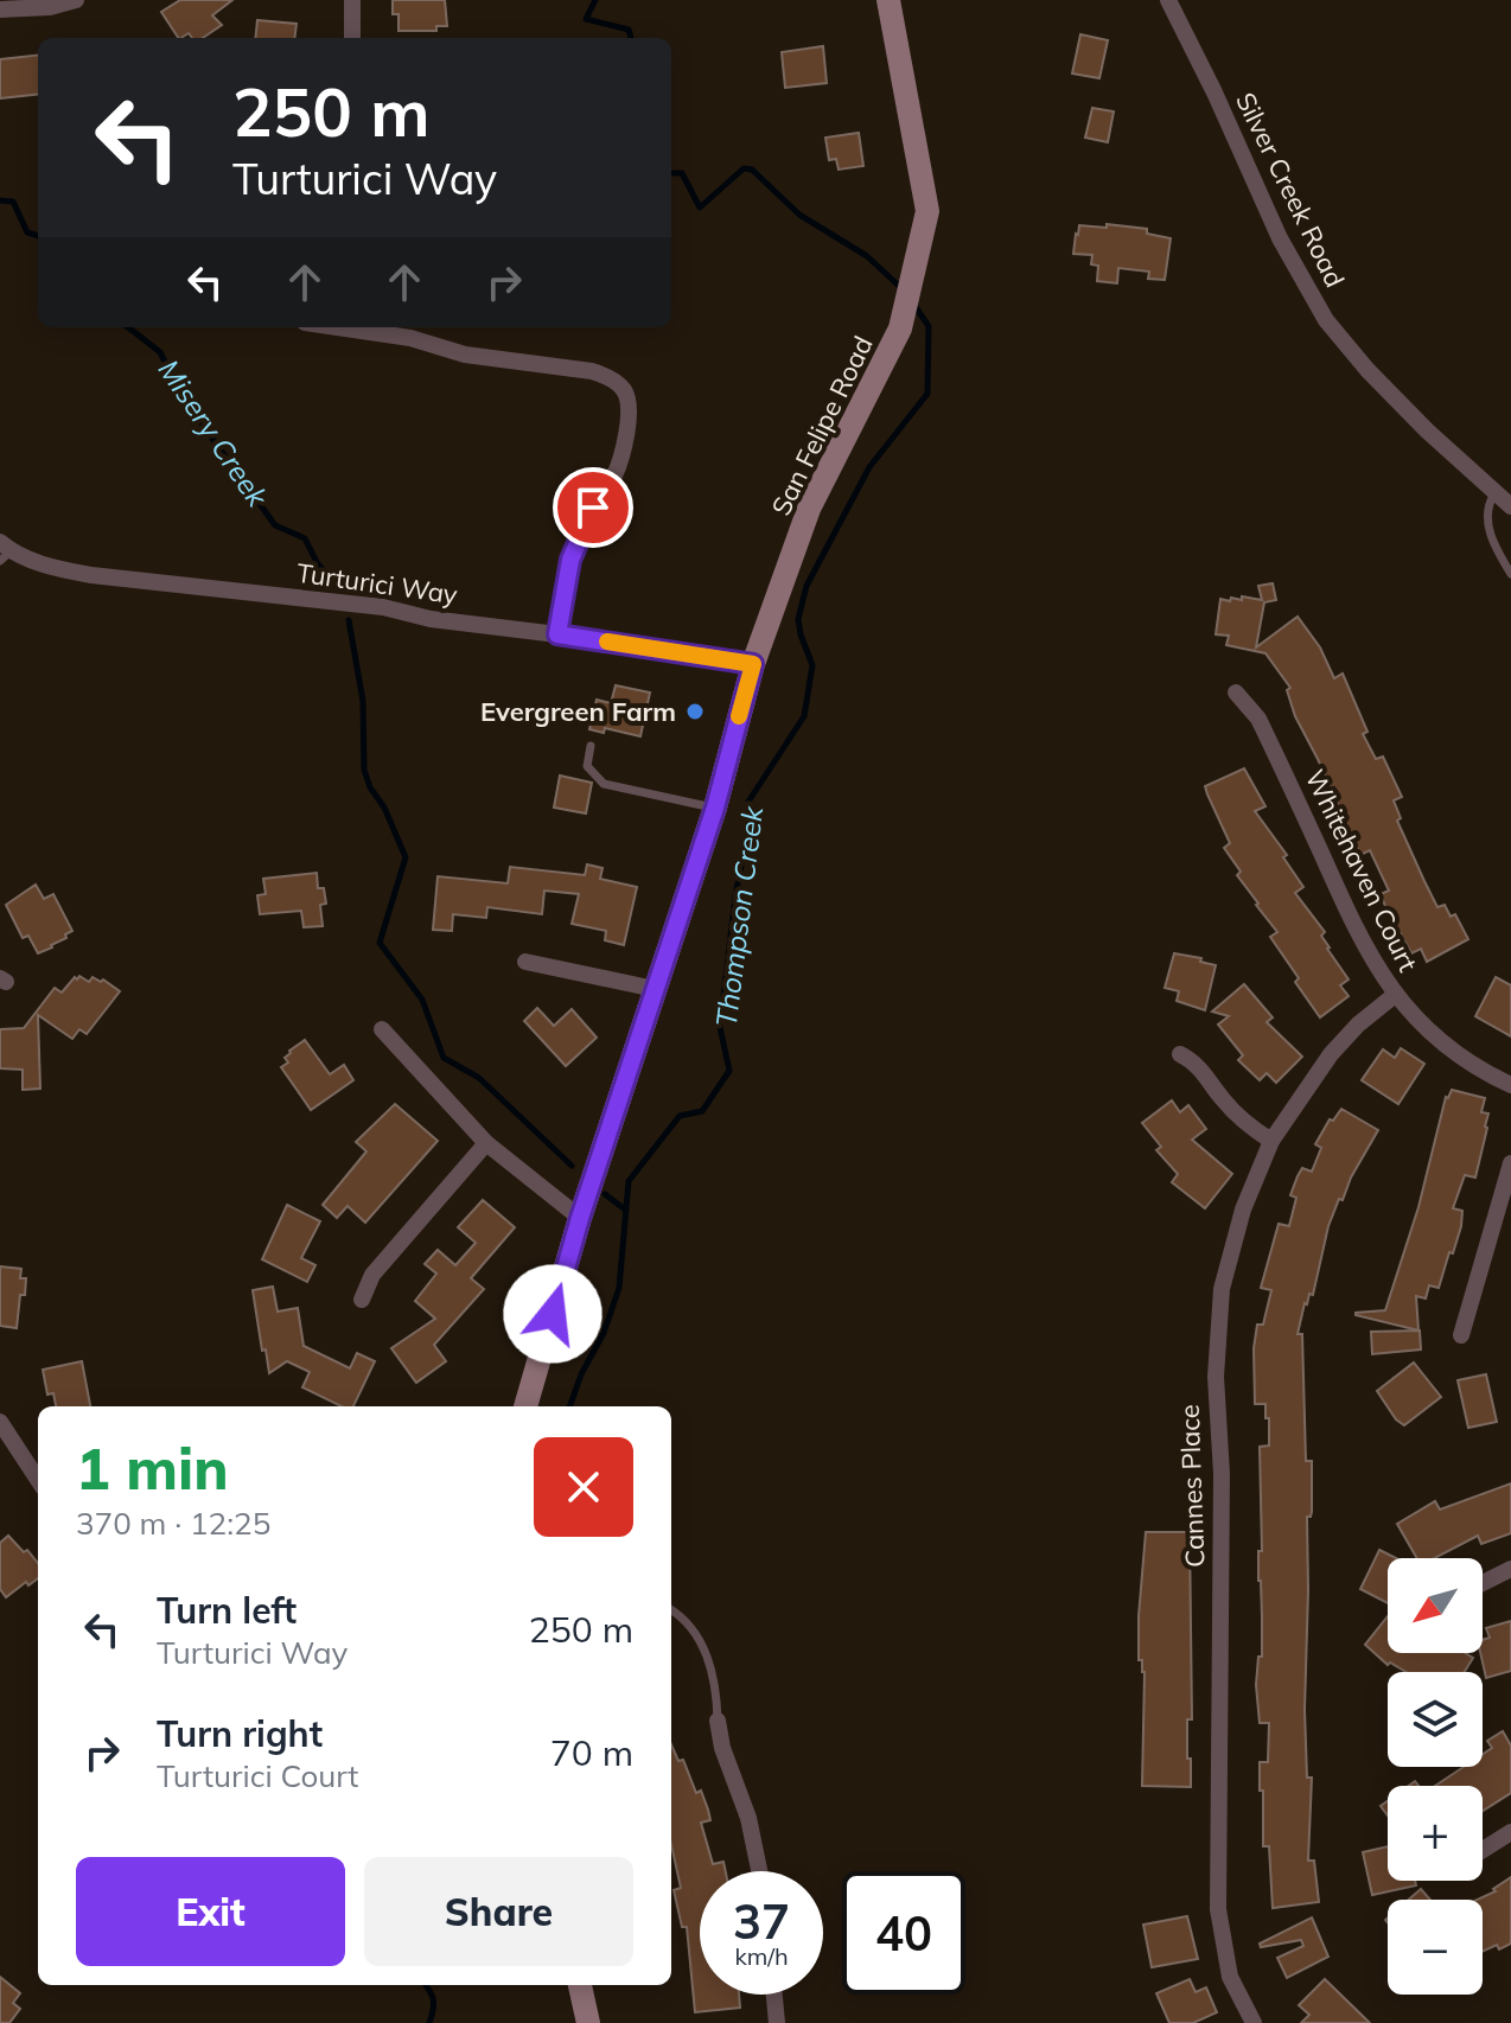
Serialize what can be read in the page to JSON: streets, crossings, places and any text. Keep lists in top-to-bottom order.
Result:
{
  "streets": {
    "street": [
      "Silver Creek Road",
      "San Felipe Road",
      "Turturici Way",
      "Whitehaven Court",
      "Cannes Place"
    ]
  },
  "crossings": [
    ["San Felipe Road", "Turturici Way"],
    ["Whitehaven Court", "Cannes Place"]
  ],
  "water": ["Misery Creek", "Thompson Creek"],
  "places": ["Evergreen Farm"],
  "north": "bottom left",
  "page": {
    "turn": ["250 m", "Turturici Way"],
    "heading": ["1 min", "370 m · 12:25"],
    "map_buttons": ["+", "−"],
    "list": [
      {
        "name": "Turn left",
        "note": "Turturici Way",
        "value": "250 m"
      },
      {
        "name": "Turn right",
        "note": "Turturici Court",
        "value": "70 m"
      }
    ],
    "buttons": ["Exit", "Share"],
    "speed": "37 km/h",
    "limit": "40"
  }
}
